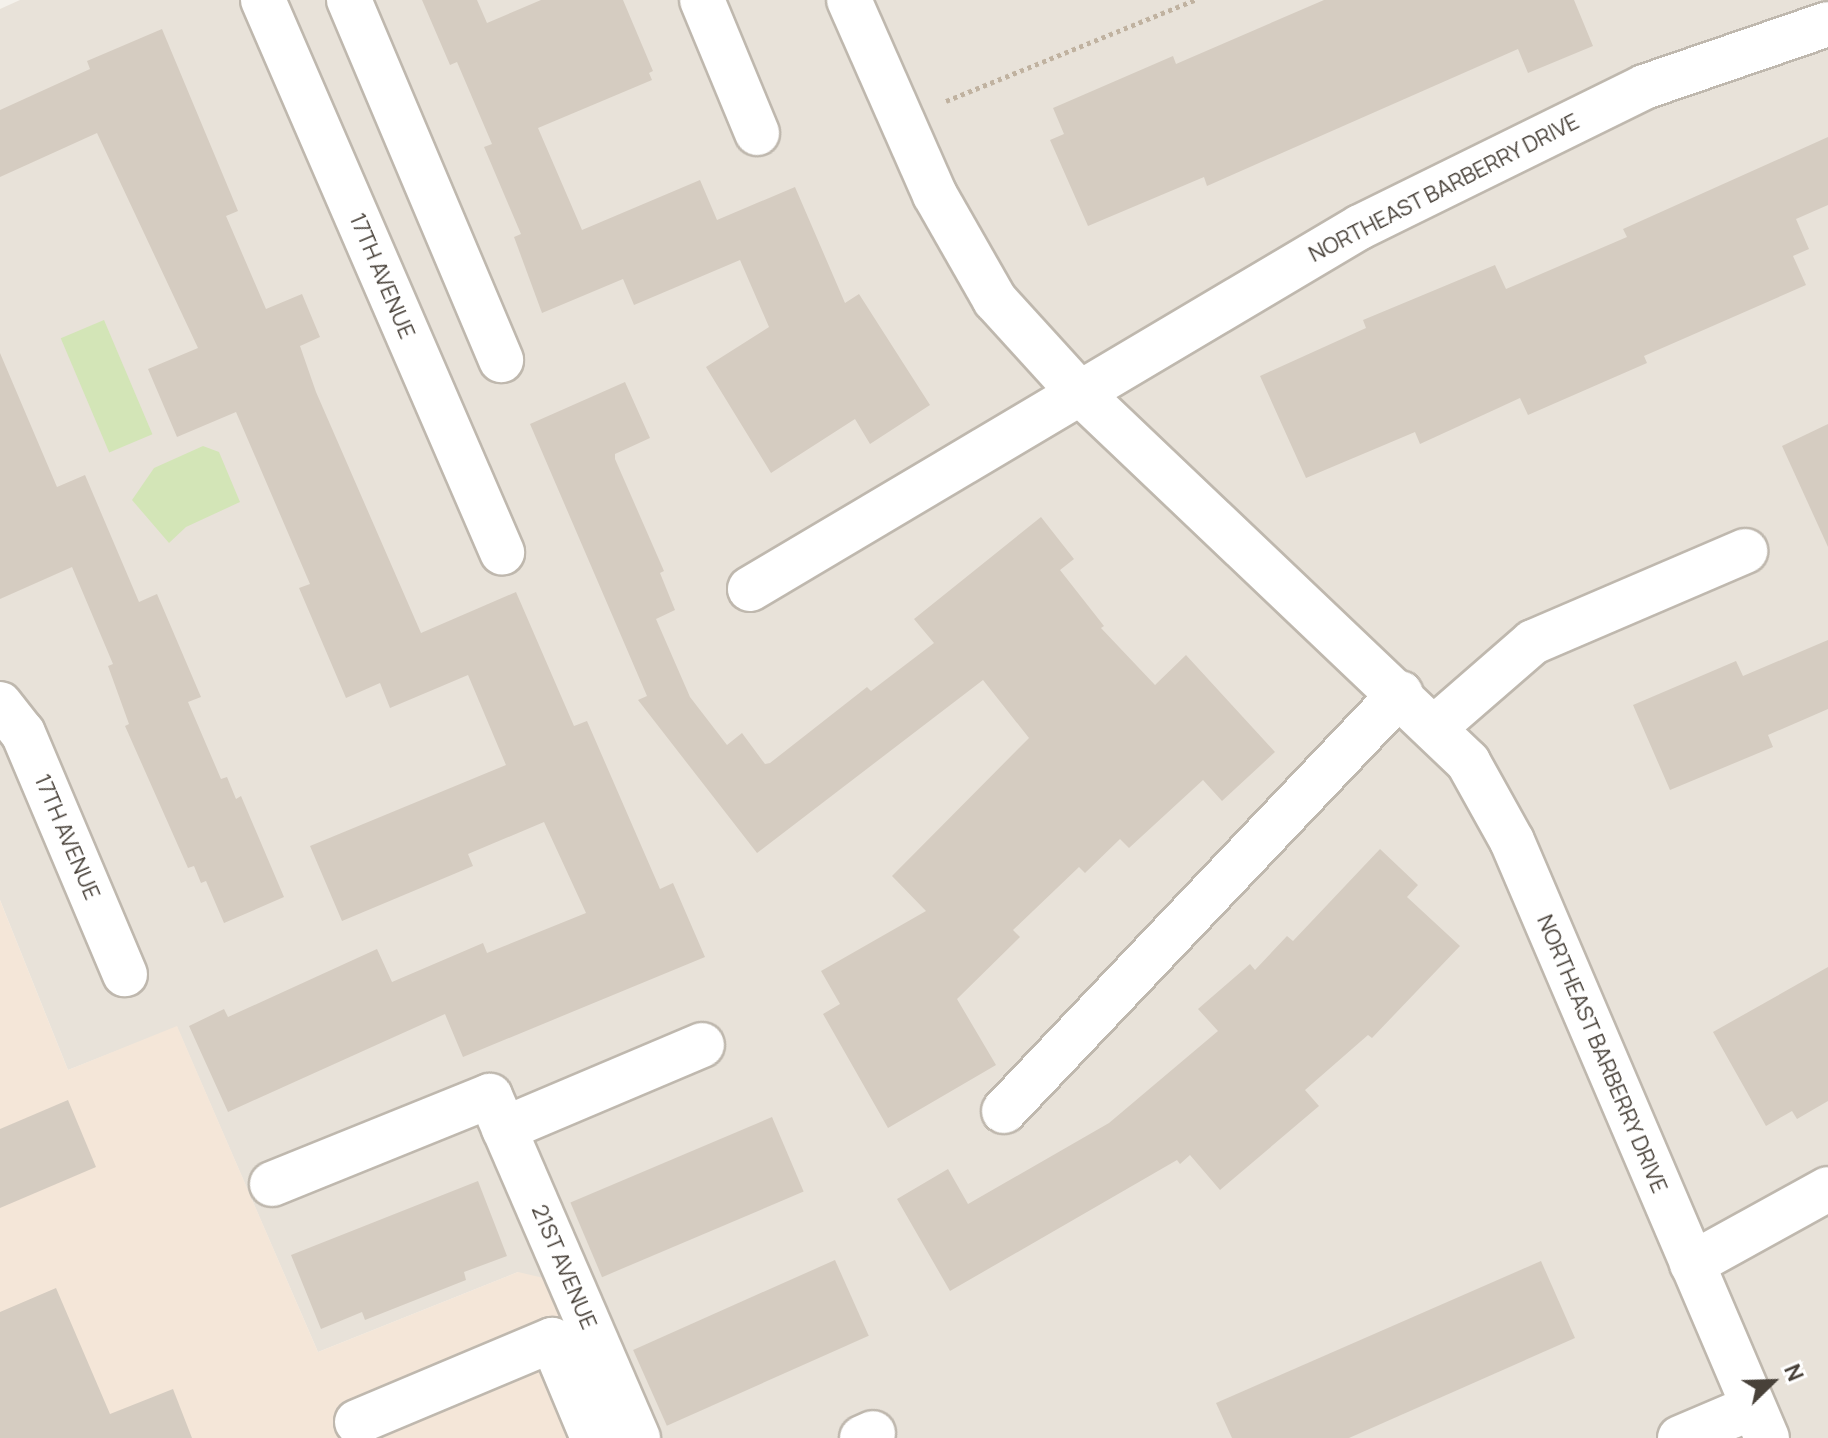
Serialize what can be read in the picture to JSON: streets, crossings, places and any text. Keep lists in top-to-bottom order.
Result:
{
  "streets": {
    "street": ["NORTHEAST BARBERRY DRIVE", "17TH AVENUE", "21ST AVENUE"]
  },
  "north": "top right"
}
